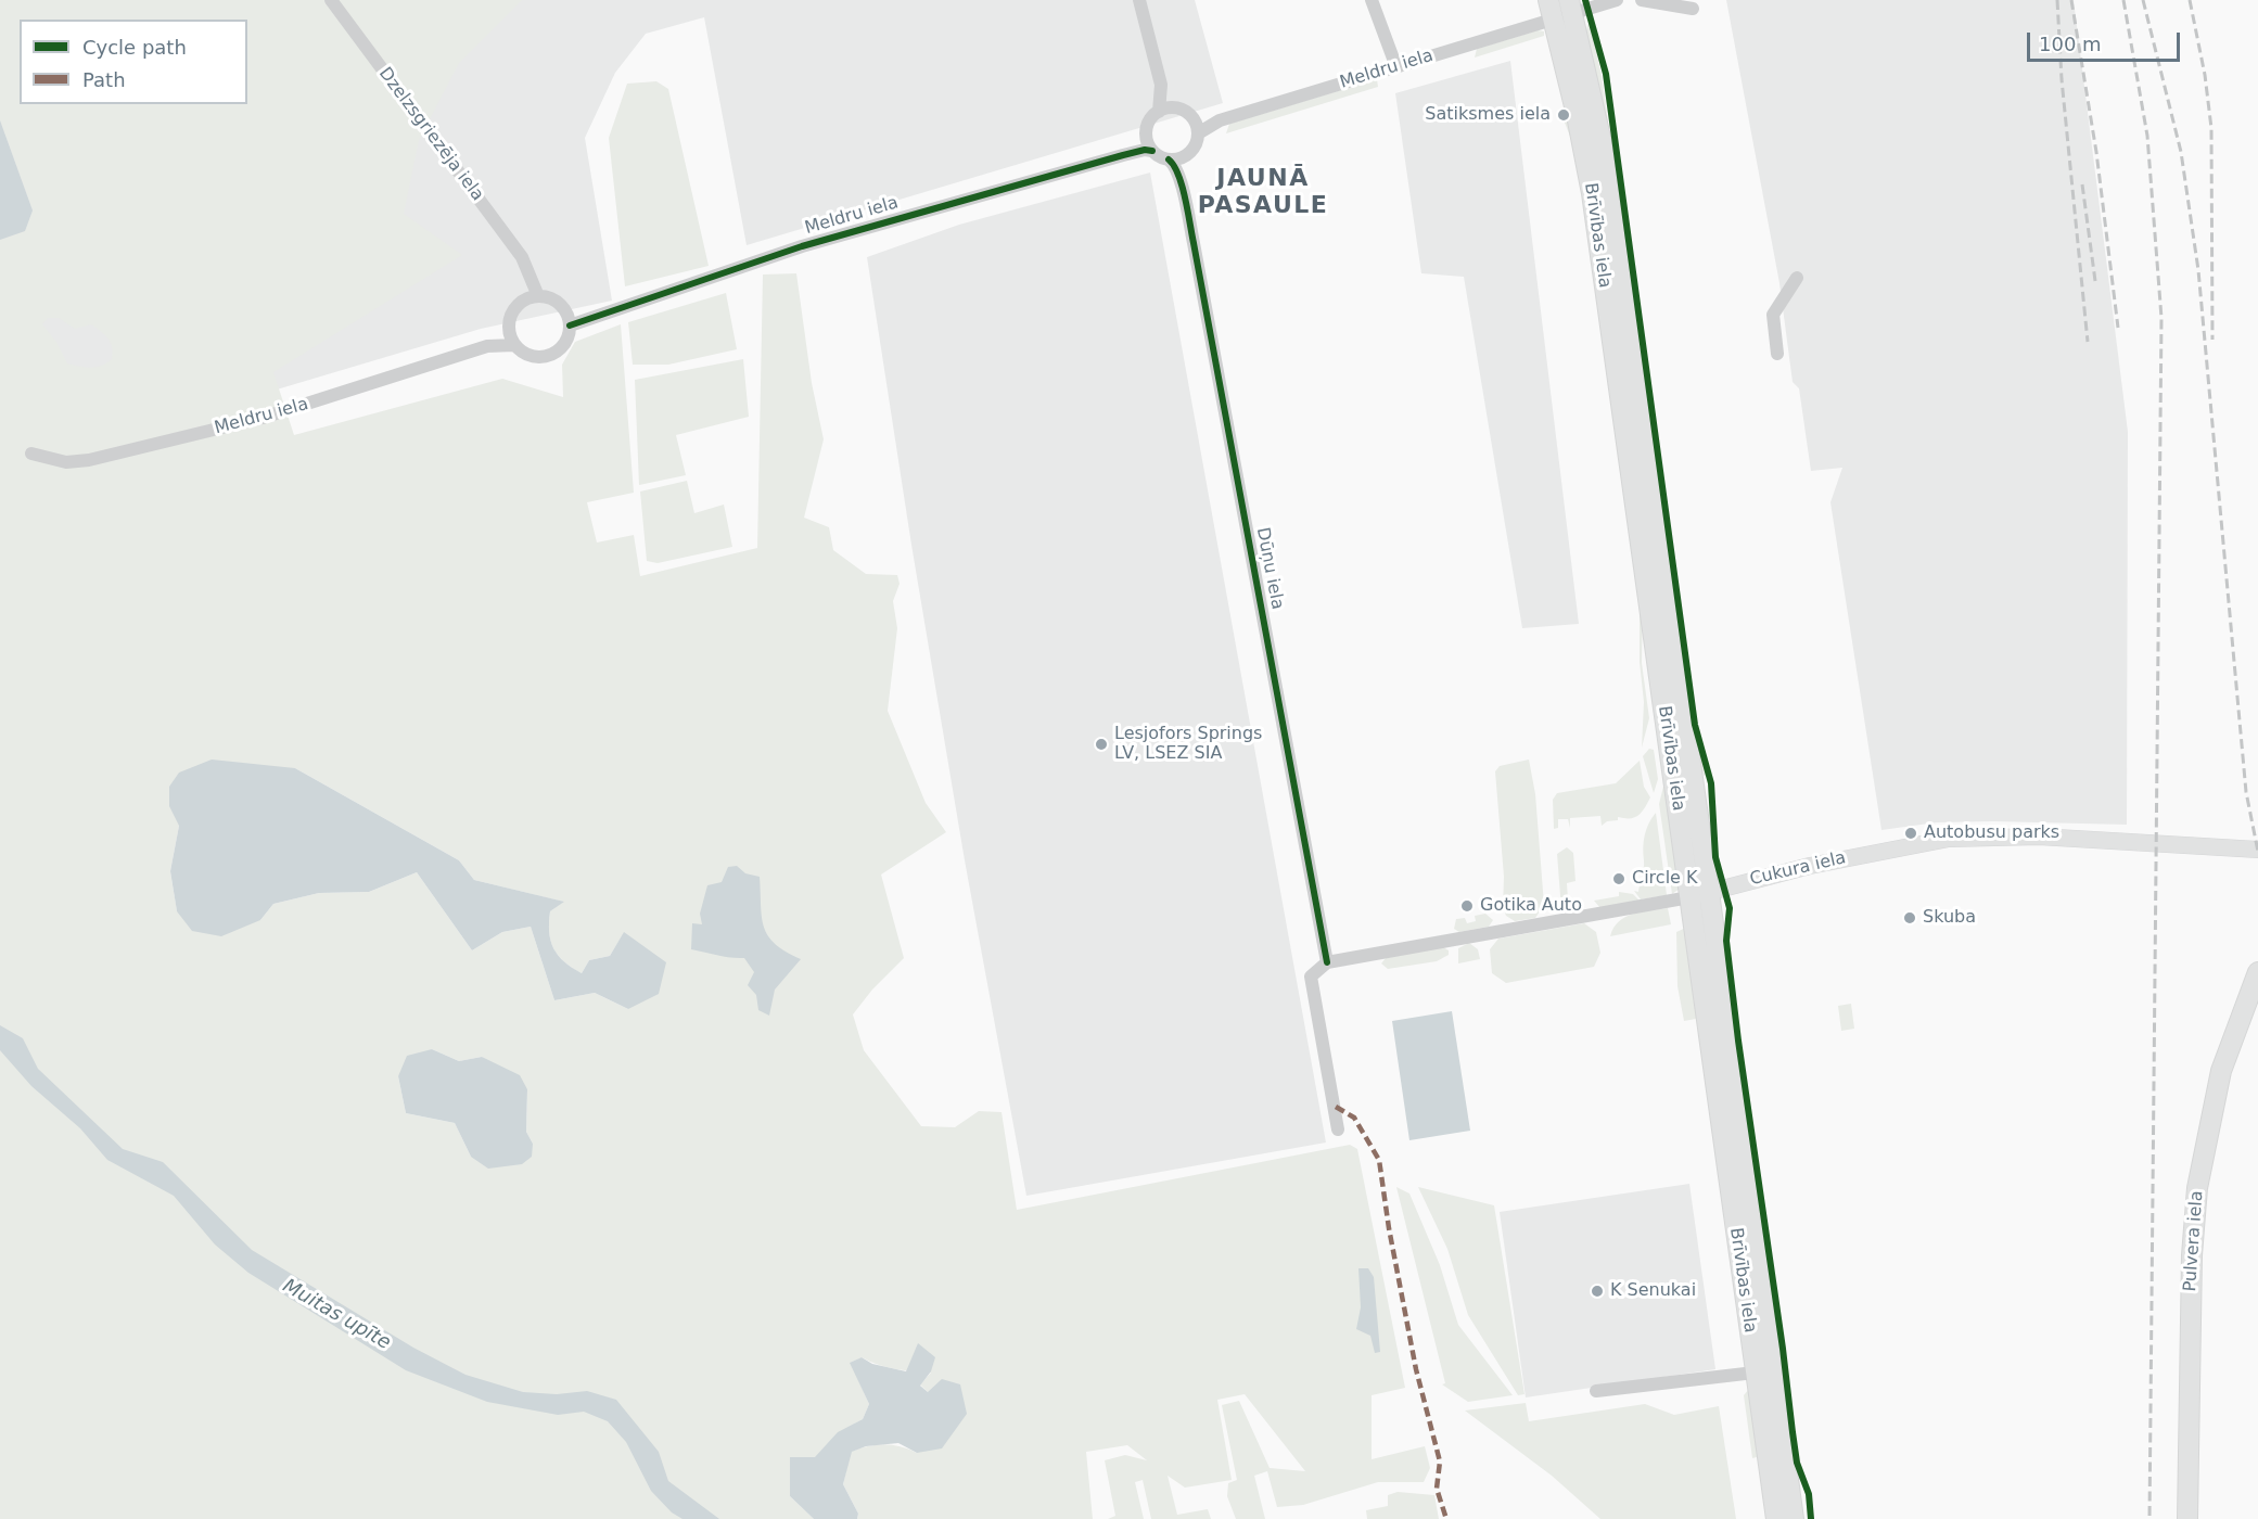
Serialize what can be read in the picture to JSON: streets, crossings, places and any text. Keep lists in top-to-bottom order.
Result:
{
  "streets": {
    "highway": ["Brīvības iela", "Pulvera iela"],
    "main road": ["Cukura iela"],
    "street": ["Meldru iela", "Dzelzsgriezēja iela", "Dūņu iela"]
  },
  "crossings": [
    ["Meldru iela", "Dzelzsgriezēja iela"],
    ["Meldru iela", "Brīvības iela"],
    ["Meldru iela", "Dūņu iela"],
    ["Brīvības iela", "Cukura iela"],
    ["Dūņu iela", "Cukura iela"]
  ],
  "districts": ["JAUNĀ PASAULE"],
  "water": ["Muitas upīte"],
  "places": [
    "Satiksmes iela",
    "Lesjofors Springs LV, LSEZ SIA",
    "Autobusu parks",
    "Circle K",
    "Gotika Auto",
    "Skuba",
    "K Senukai"
  ],
  "legend": ["Cycle path", "Path"],
  "scale_bar": "100 m"
}
